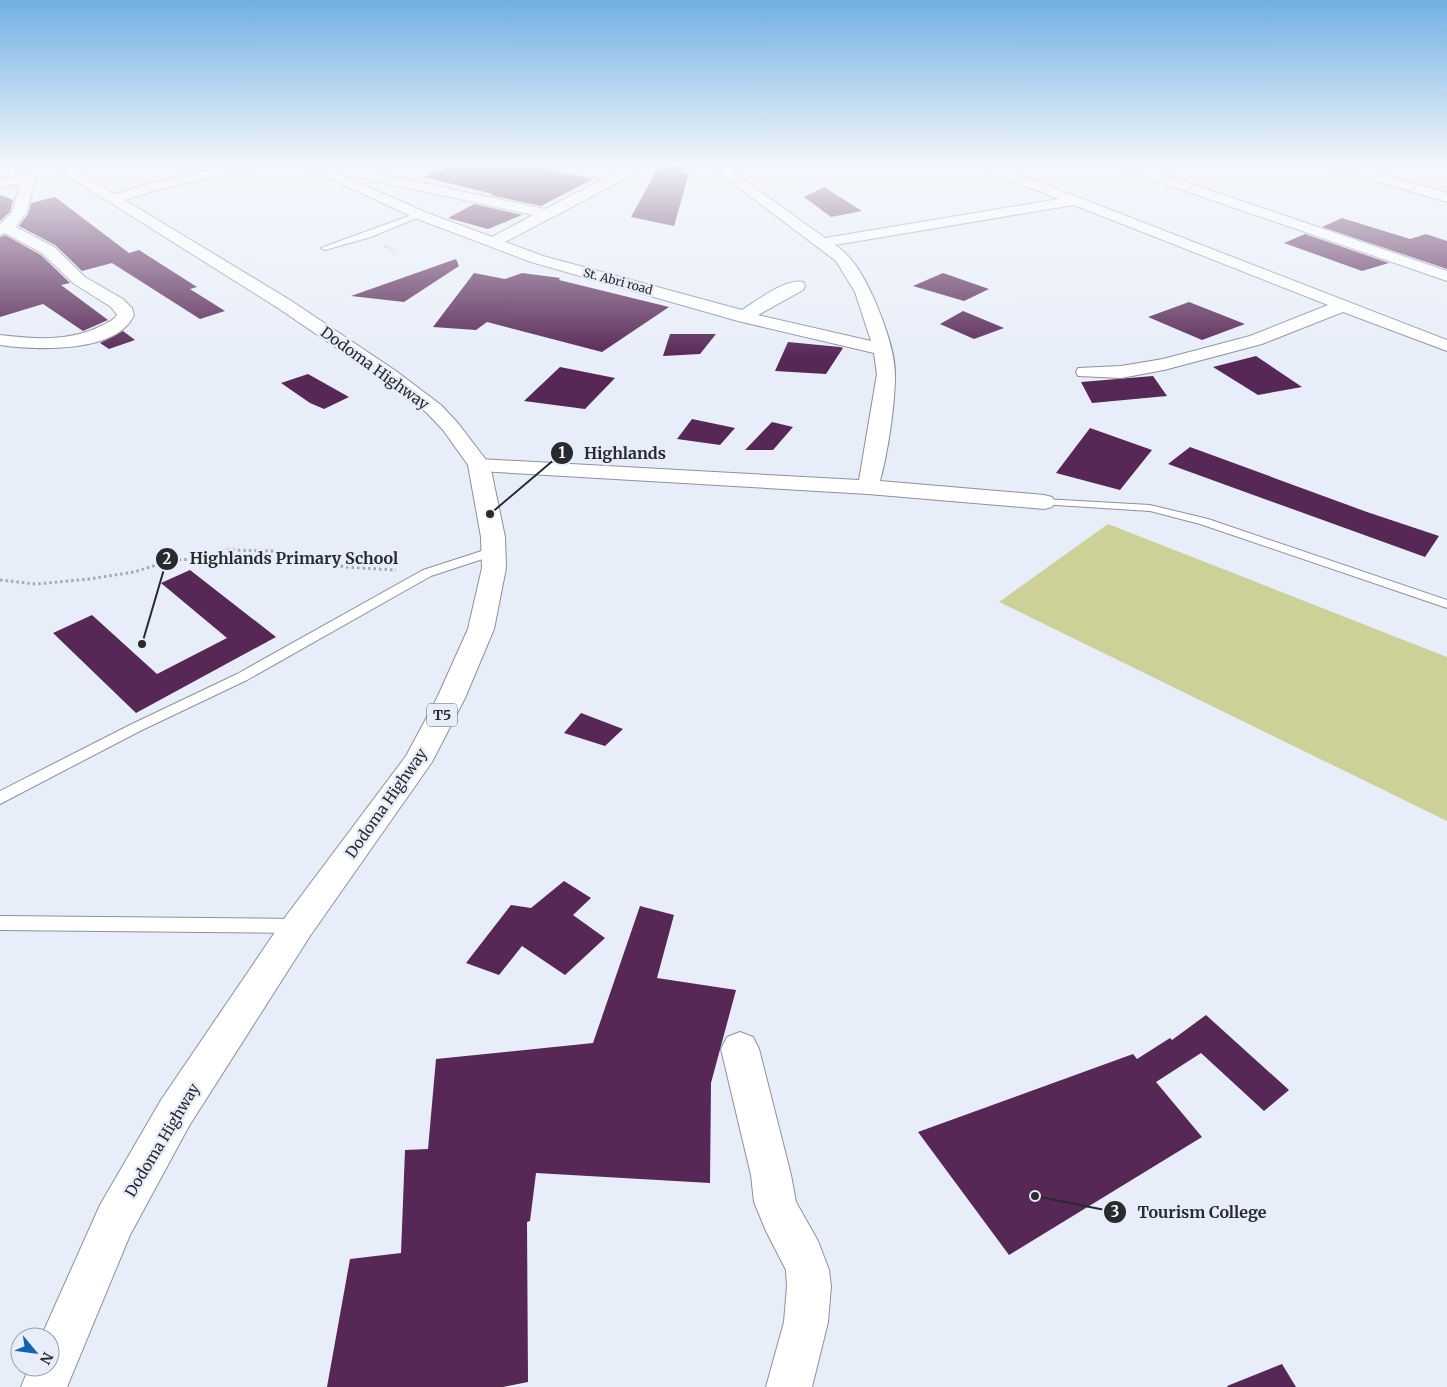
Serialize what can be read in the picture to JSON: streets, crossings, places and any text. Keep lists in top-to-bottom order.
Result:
{
  "streets": {
    "main road": ["St. Abri road", "Dodoma Highway", "T5"]
  },
  "places": ["Highlands", "Highlands Primary School", "Tourism College"],
  "north": "bottom right"
}
